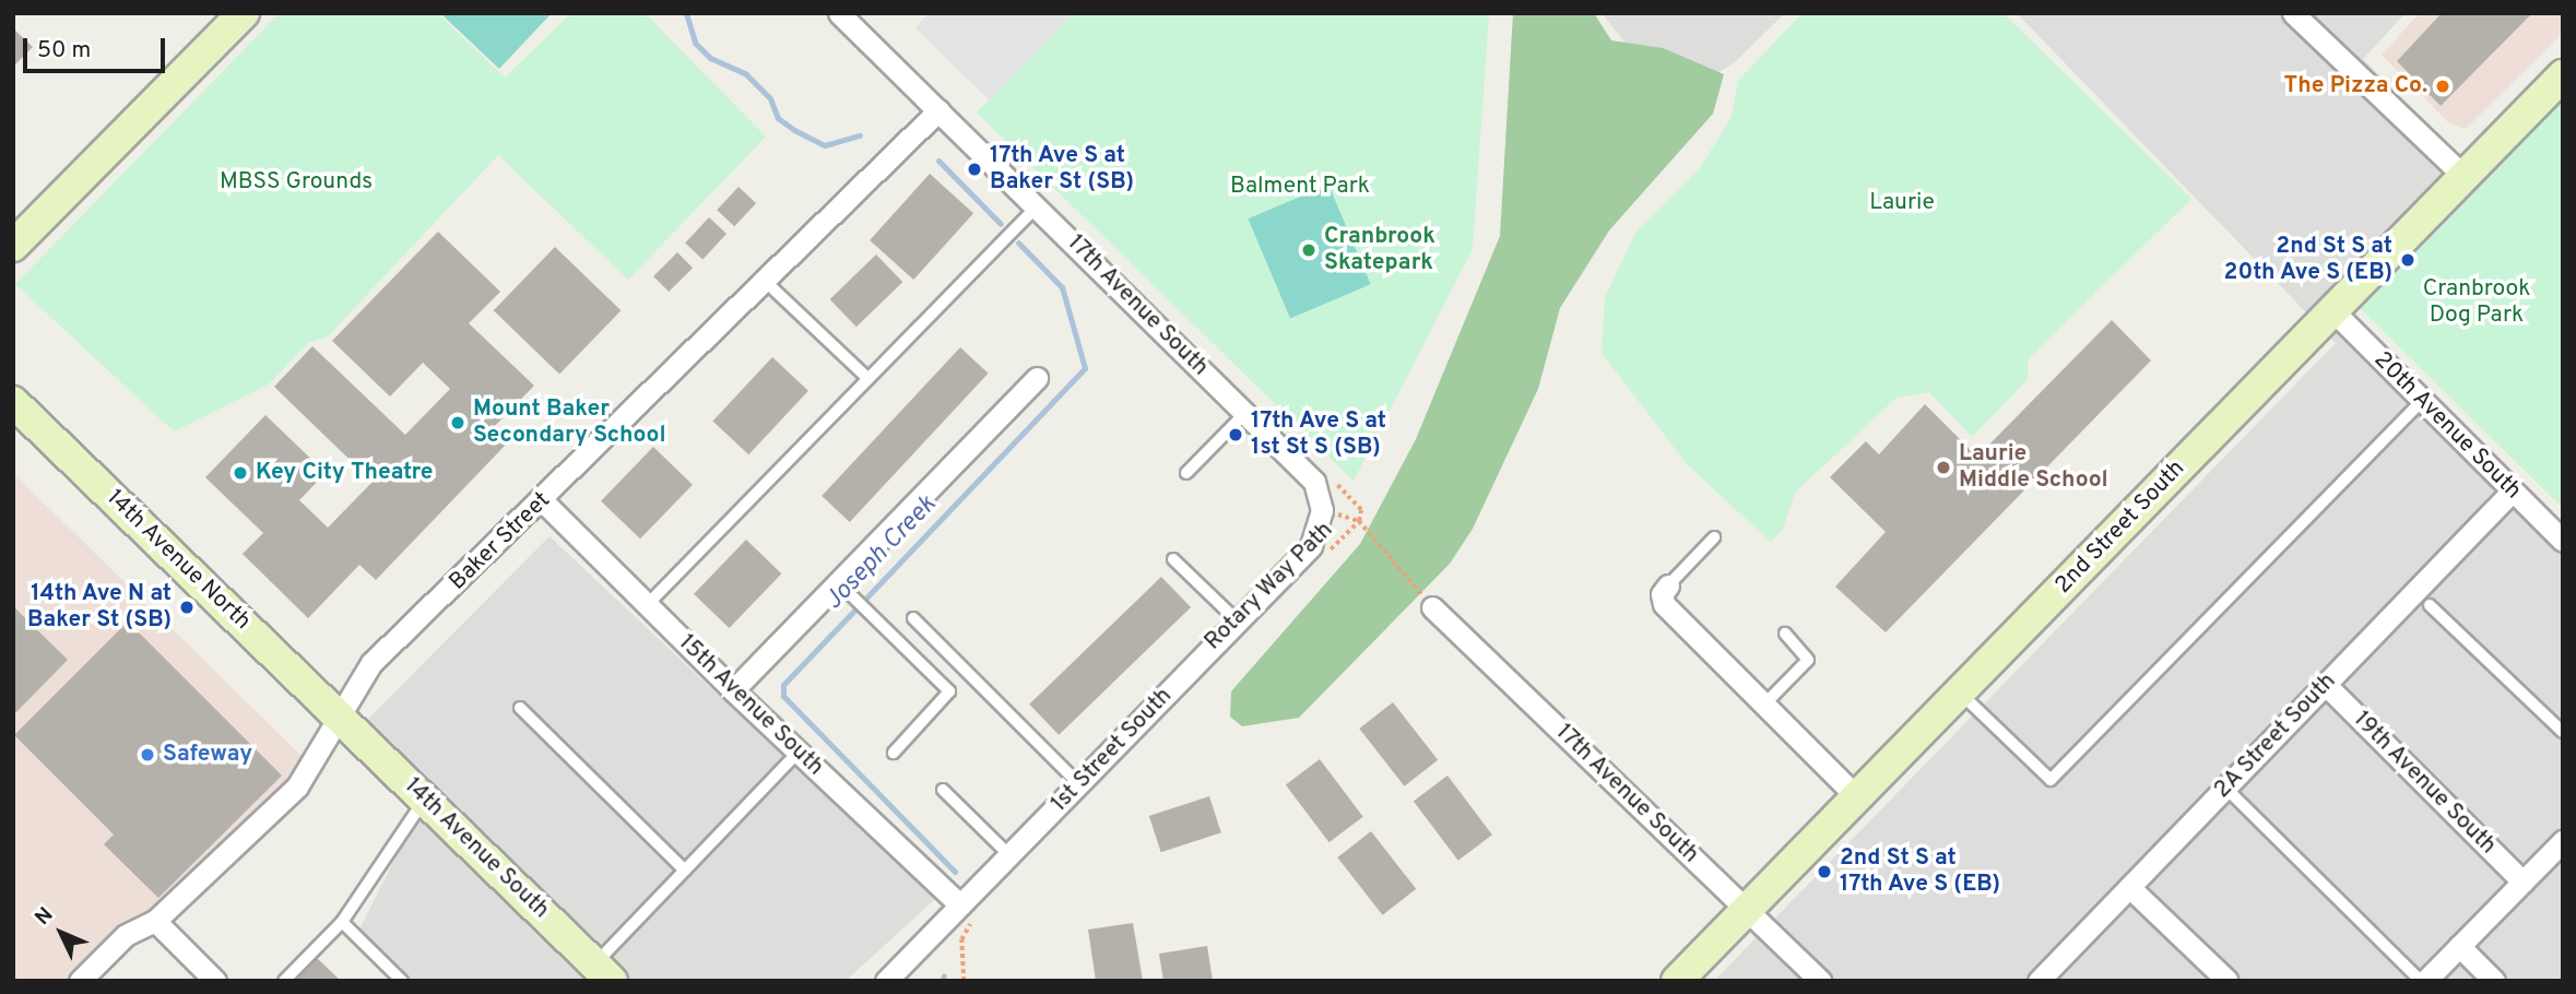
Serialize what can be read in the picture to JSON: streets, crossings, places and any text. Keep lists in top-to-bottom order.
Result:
{
  "streets": {
    "main road": ["2nd Street South", "14th Avenue North", "14th Avenue South"],
    "street": [
      "17th Avenue South",
      "20th Avenue South",
      "Baker Street",
      "15th Avenue South",
      "2A Street South",
      "1st Street South",
      "19th Avenue South"
    ],
    "path": ["Rotary Way Path"]
  },
  "crossings": [
    ["17th Avenue South", "2nd Street South"],
    ["17th Avenue South", "Baker Street"],
    ["17th Avenue South", "1st Street South"],
    ["20th Avenue South", "2nd Street South"],
    ["20th Avenue South", "2A Street South"],
    ["Baker Street", "14th Avenue North"],
    ["Baker Street", "15th Avenue South"],
    ["Baker Street", "14th Avenue South"],
    ["14th Avenue North", "14th Avenue South"],
    ["15th Avenue South", "1st Street South"],
    ["2A Street South", "19th Avenue South"]
  ],
  "water": ["Joseph Creek"],
  "parks": [
    "MBSS Grounds",
    "Balment Park",
    "Laurie",
    "Cranbrook Dog Park"
  ],
  "places": [
    "The Pizza Co.",
    "17th Ave S at Baker St (SB)",
    "Cranbrook Skatepark",
    "2nd St S at 20th Ave S (EB)",
    "Mount Baker Secondary School",
    "17th Ave S at 1st St S (SB)",
    "Laurie Middle School",
    "Key City Theatre",
    "14th Ave N at Baker St (SB)",
    "Safeway",
    "2nd St S at 17th Ave S (EB)"
  ],
  "scale_bar": "50 m",
  "north": "top left"
}
